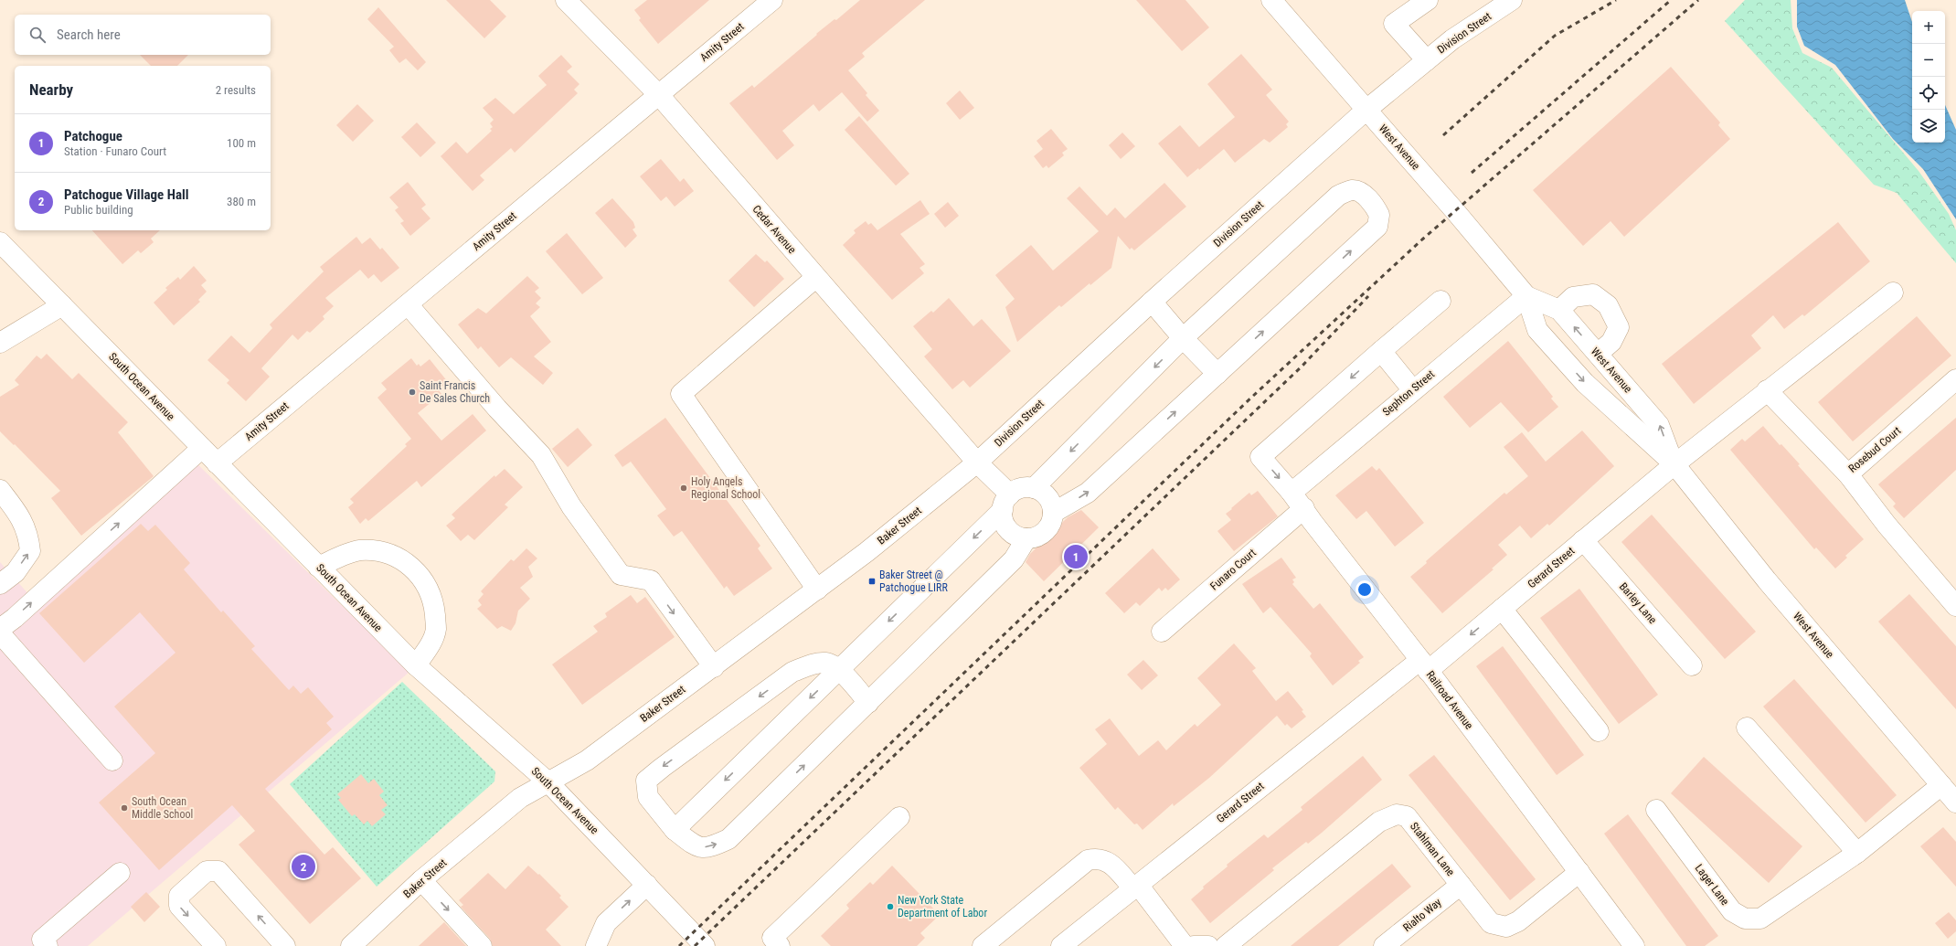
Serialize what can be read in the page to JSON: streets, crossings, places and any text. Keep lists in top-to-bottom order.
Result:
{
  "streets": {
    "street": [
      "Division Street",
      "Amity Street",
      "West Avenue",
      "Cedar Avenue",
      "South Ocean Avenue",
      "Sephton Street",
      "Rosebud Court",
      "Baker Street",
      "Gerard Street",
      "Funaro Court",
      "Barley Lane",
      "Railroad Avenue",
      "Stahlman Lane",
      "Lager Lane",
      "Rialto Way"
    ]
  },
  "crossings": [
    ["Division Street", "West Avenue"],
    ["Division Street", "Cedar Avenue"],
    ["Division Street", "Baker Street"],
    ["Amity Street", "Cedar Avenue"],
    ["Amity Street", "South Ocean Avenue"],
    ["West Avenue", "Sephton Street"],
    ["West Avenue", "Gerard Street"],
    ["West Avenue", "Lager Lane"],
    ["Cedar Avenue", "Baker Street"],
    ["South Ocean Avenue", "Baker Street"],
    ["Sephton Street", "Railroad Avenue"],
    ["Gerard Street", "Barley Lane"],
    ["Gerard Street", "Railroad Avenue"],
    ["Funaro Court", "Railroad Avenue"],
    ["Railroad Avenue", "Stahlman Lane"],
    ["Stahlman Lane", "Rialto Way"]
  ],
  "places": {
    "other": [
      "Saint Francis De Sales Church",
      "Holy Angels Regional School",
      "South Ocean Middle School",
      "New York State Department of Labor"
    ],
    "transit": ["Baker Street @ Patchogue LIRR"]
  },
  "page": {
    "map_buttons": ["+", "−"],
    "search": "Search here",
    "heading": ["Nearby", "2 results"],
    "list": [
      {
        "mark": "1",
        "name": "Patchogue",
        "note": "Station · Funaro Court",
        "value": "100 m"
      },
      {
        "mark": "2",
        "name": "Patchogue Village Hall",
        "note": "Public building",
        "value": "380 m"
      }
    ],
    "pins": ["1", "2"]
  }
}
